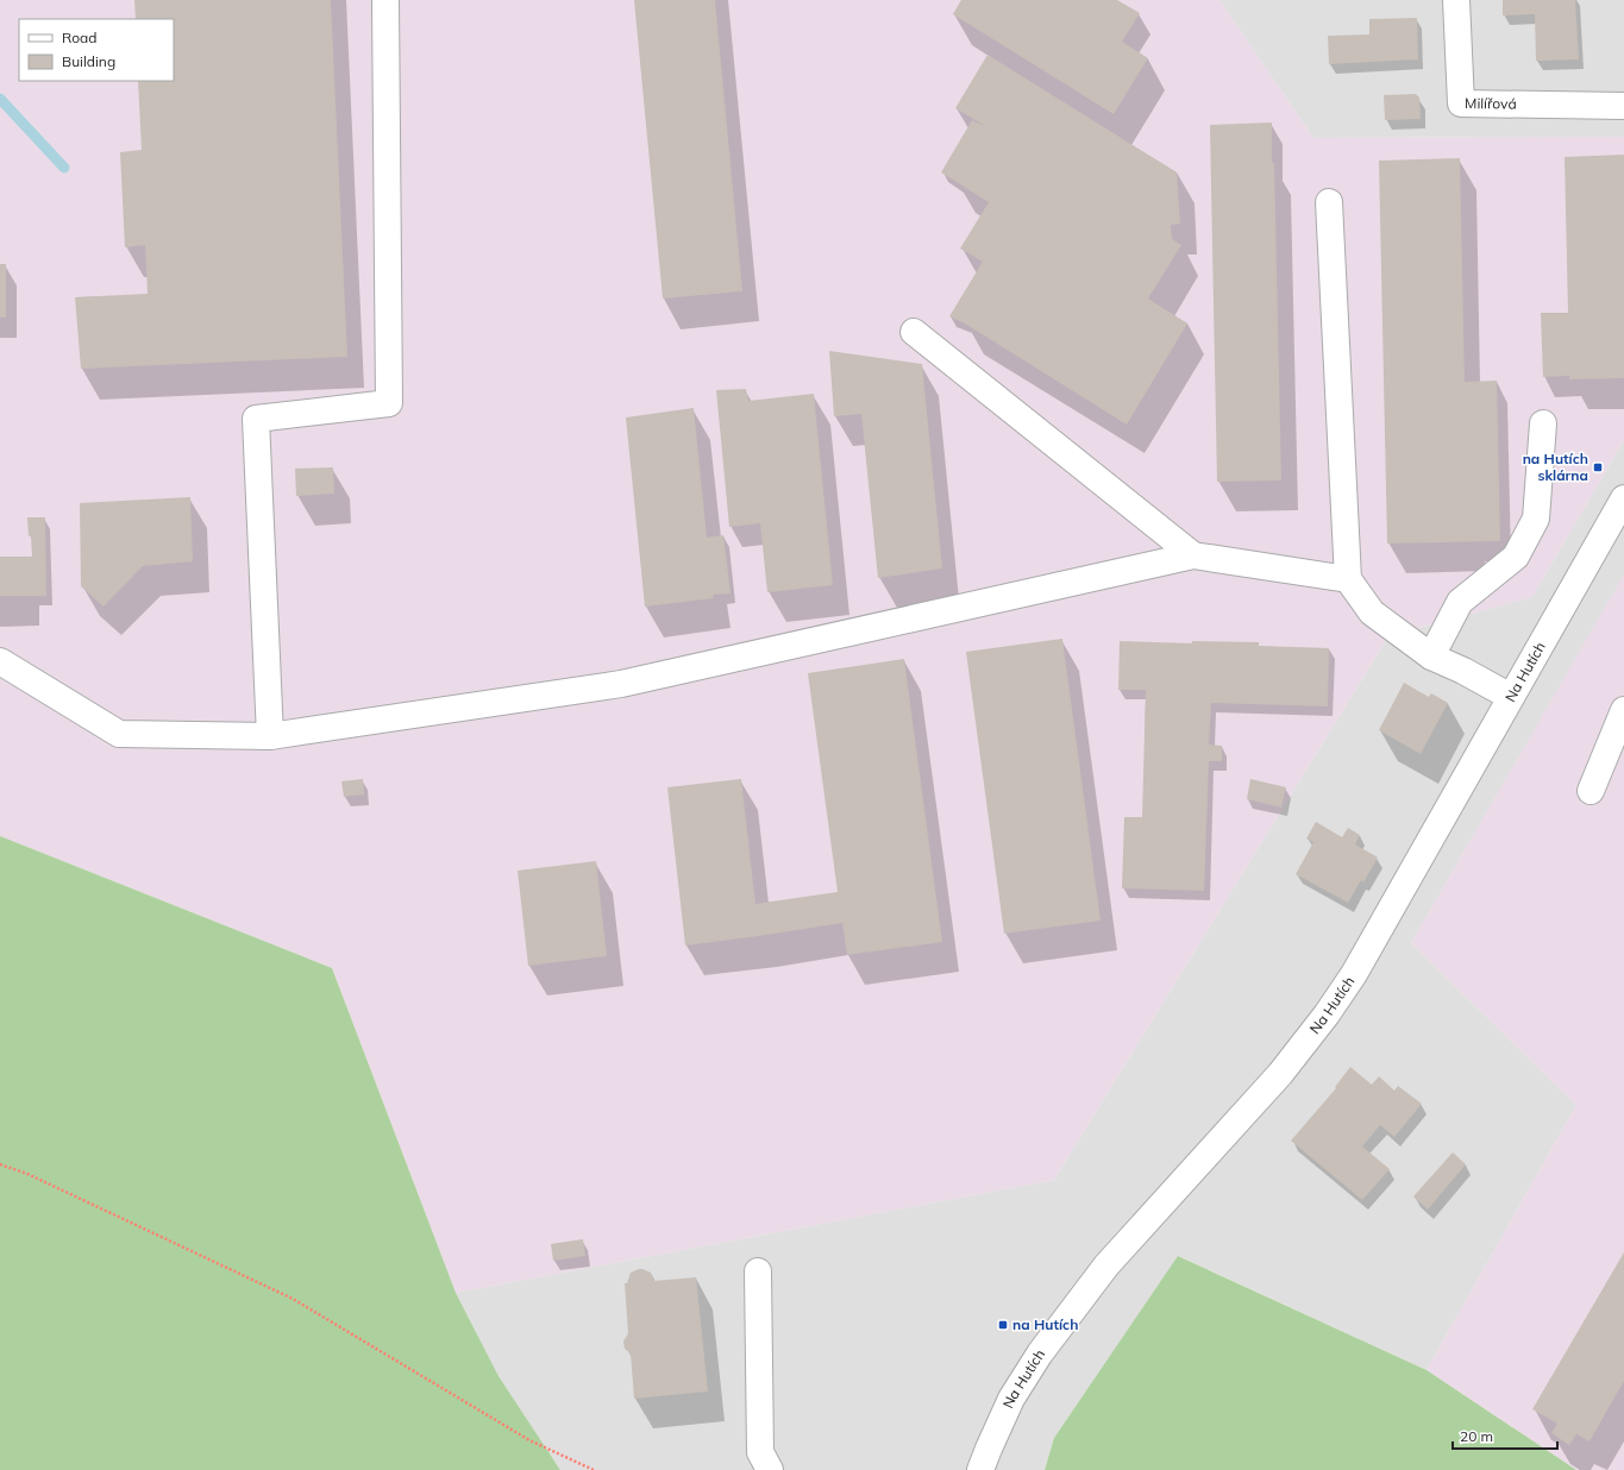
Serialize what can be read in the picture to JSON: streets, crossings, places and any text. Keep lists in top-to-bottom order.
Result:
{
  "streets": {
    "street": ["Milířová", "Na Hutích"]
  },
  "places": {
    "transit": ["na Hutích sklárna", "na Hutích"]
  },
  "legend": ["Road", "Building"],
  "scale_bar": "20 m"
}
